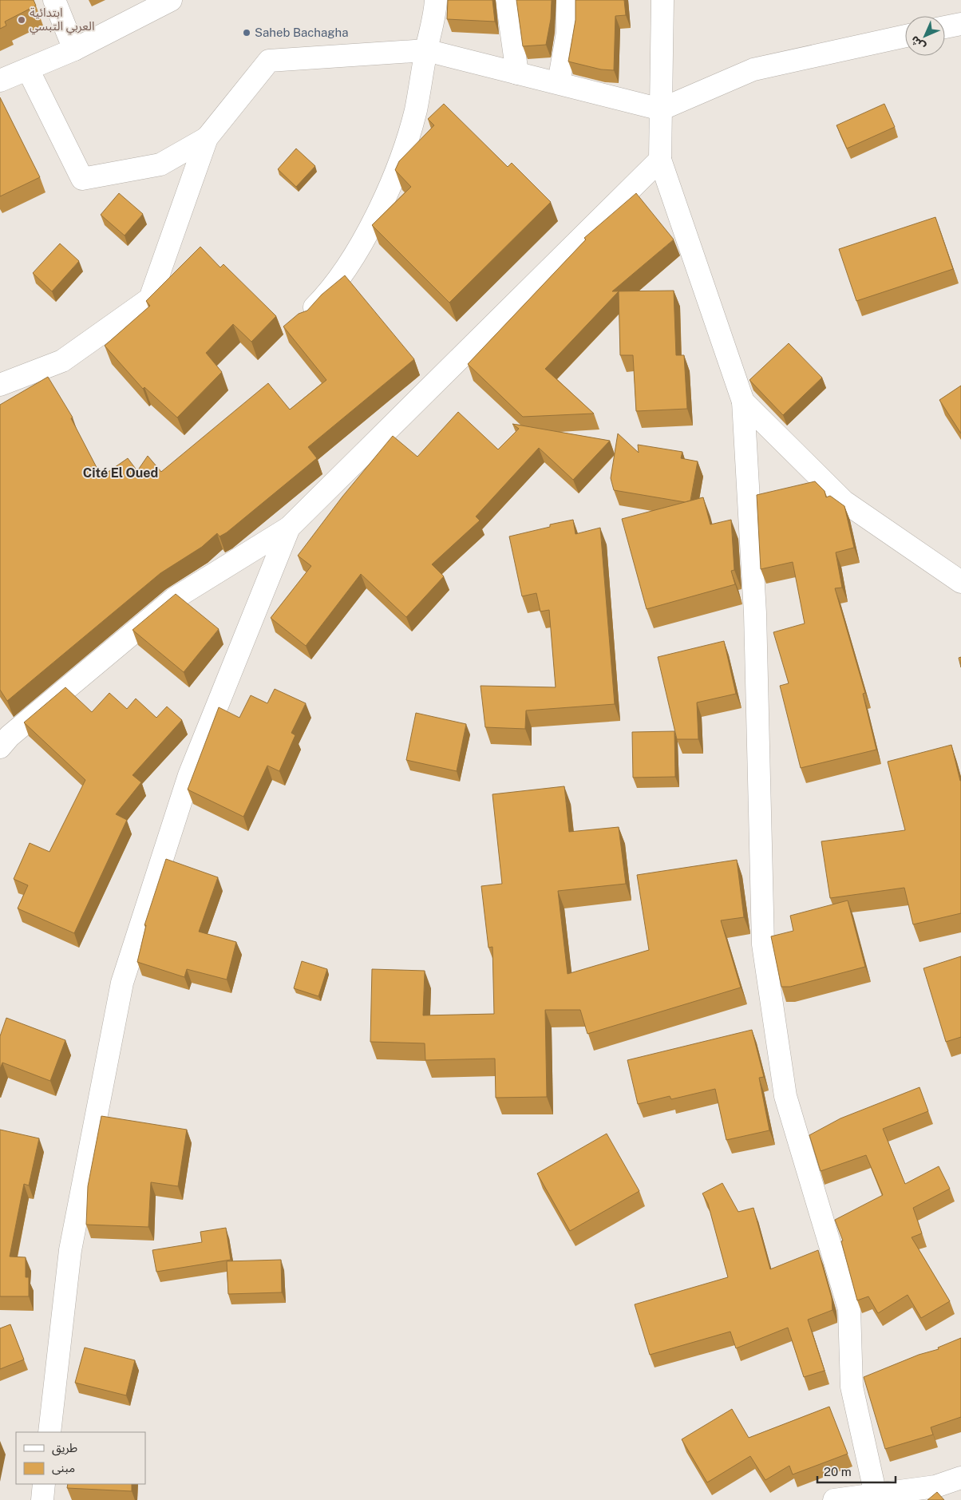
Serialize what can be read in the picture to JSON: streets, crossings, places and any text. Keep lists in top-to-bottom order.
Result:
{
  "districts": ["Cité El Oued"],
  "places": ["ابتدائية العربي التبسي", "Saheb Bachagha"],
  "legend": ["طريق", "مبنى"],
  "scale_bar": "20 m",
  "north": "bottom left"
}
